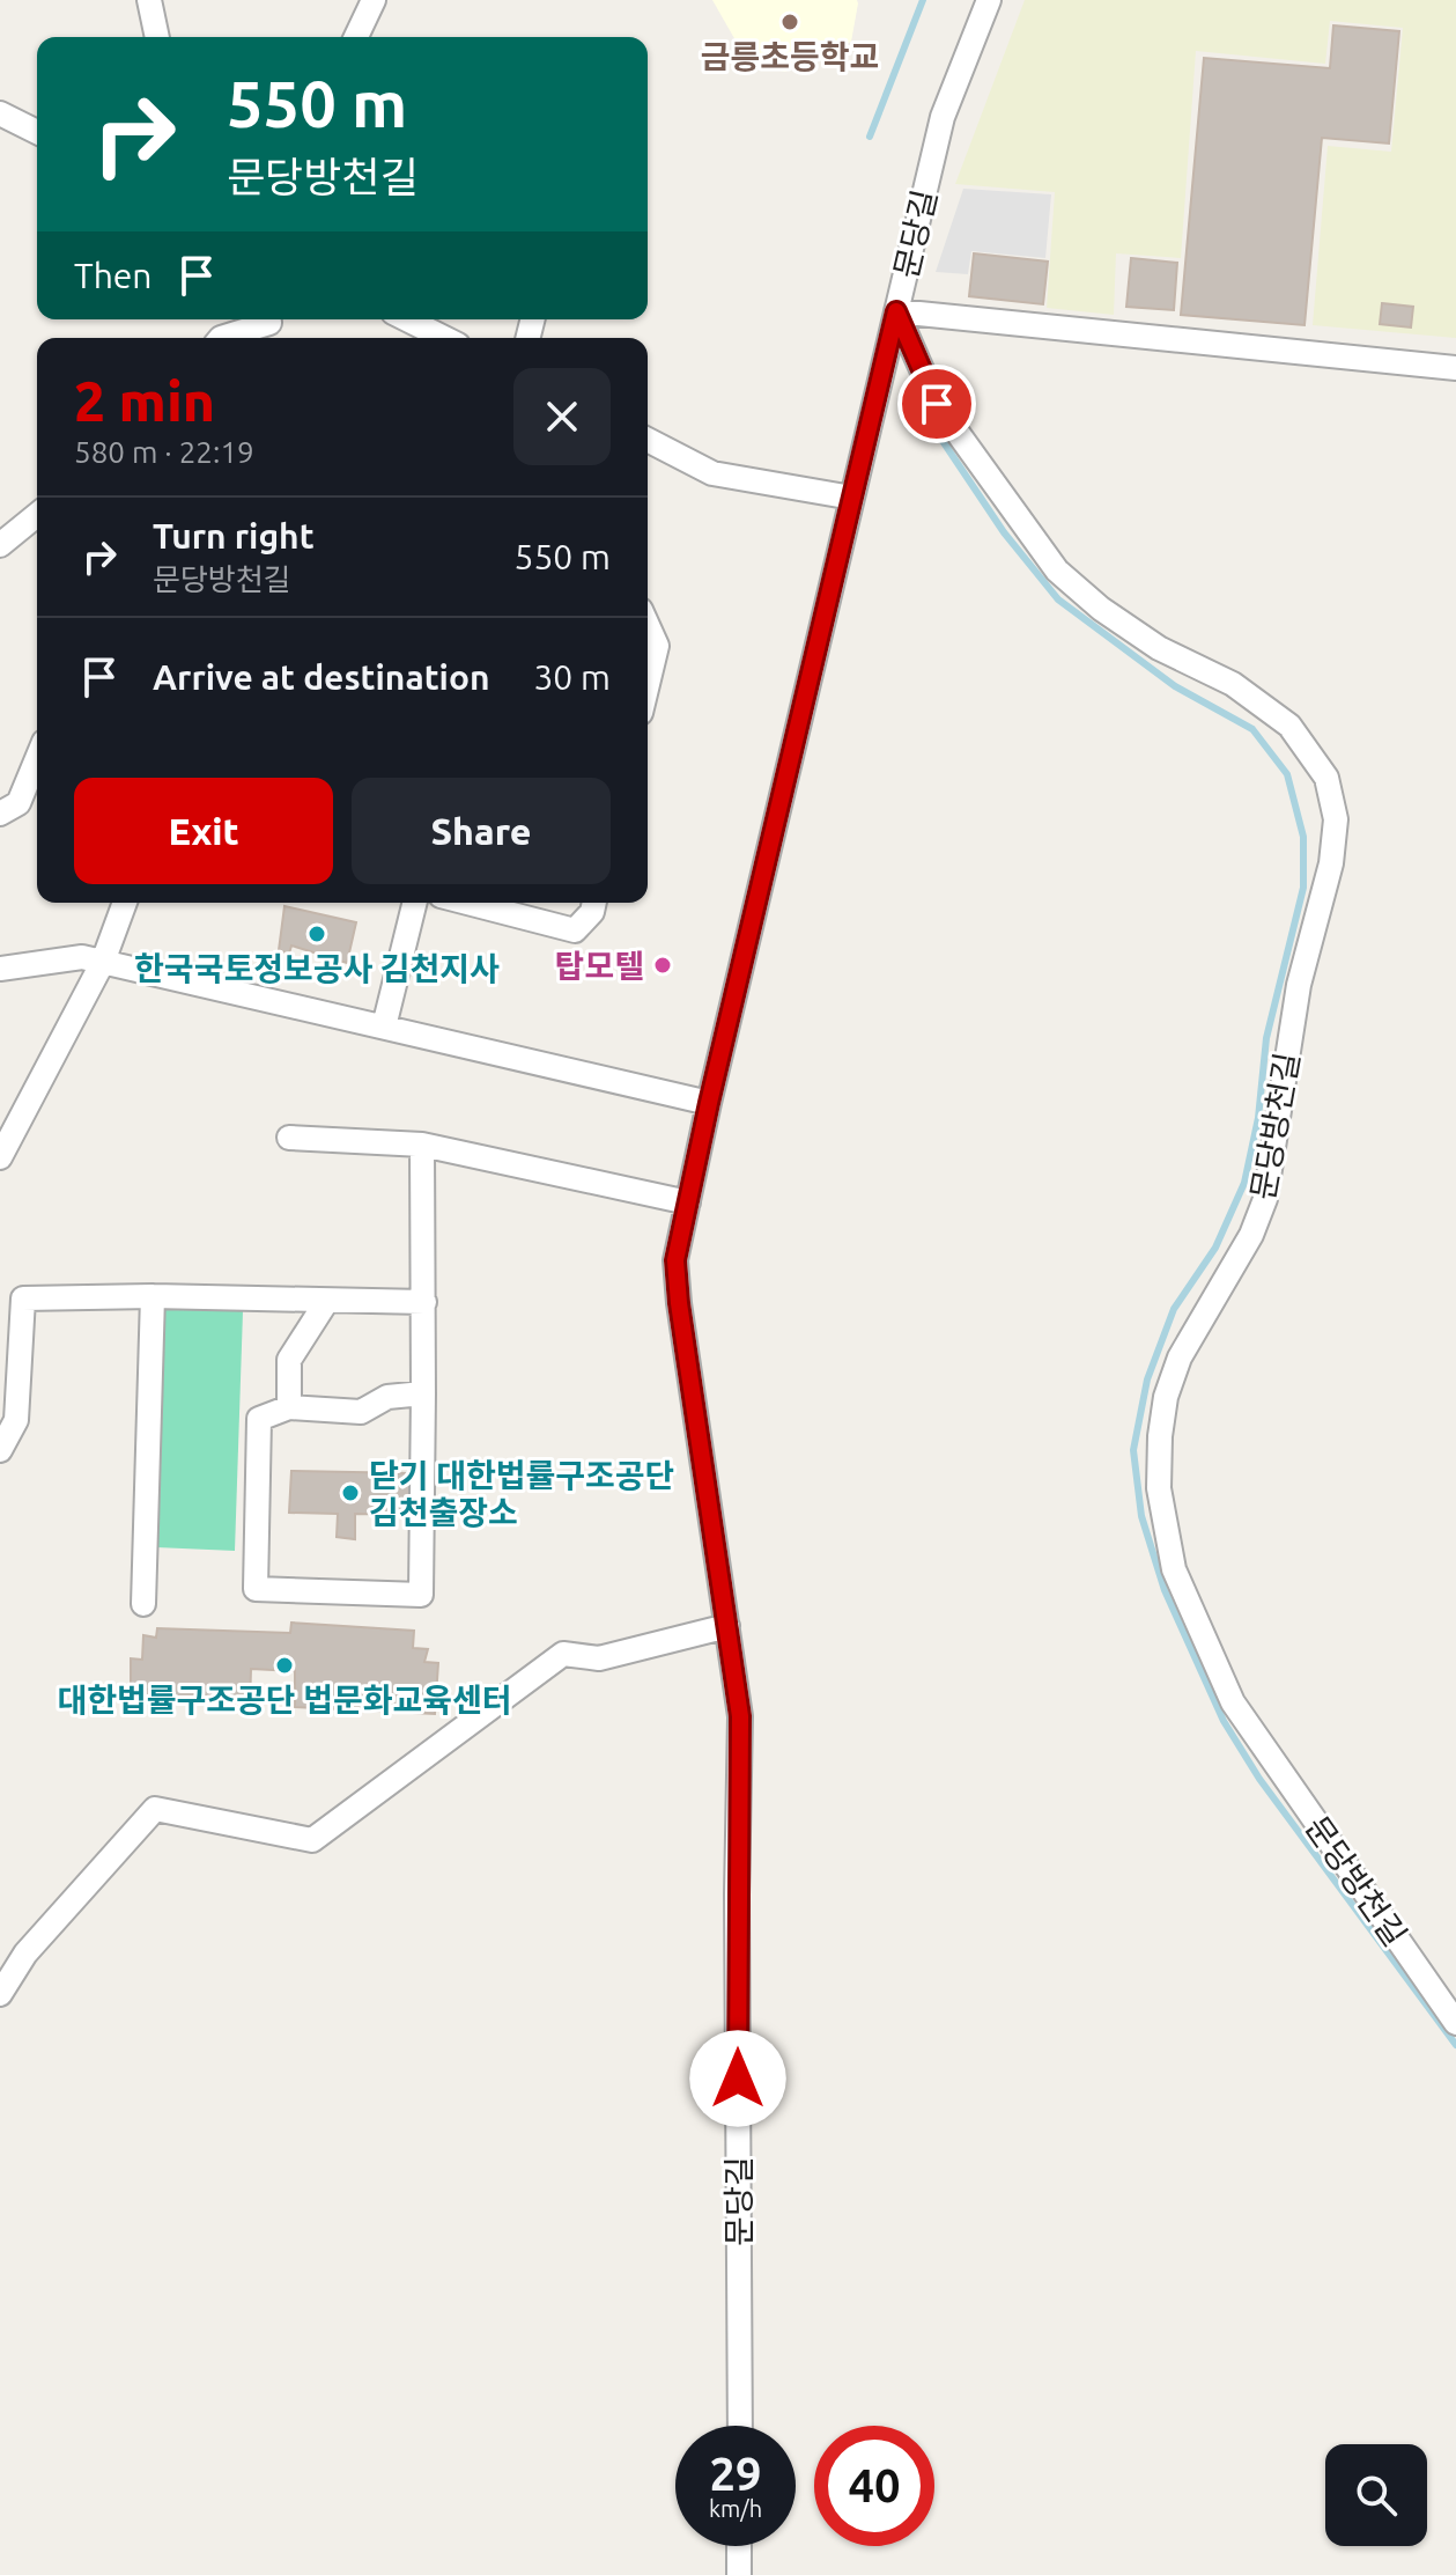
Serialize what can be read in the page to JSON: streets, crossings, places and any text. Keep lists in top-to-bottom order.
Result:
{
  "streets": {
    "street": ["문당길", "문당방천길"]
  },
  "crossings": [
    ["문당길", "문당방천길"]
  ],
  "places": [
    "금릉초등학교",
    "한국국토정보공사 김천지사",
    "탑모텔",
    "닫기 대한법률구조공단 김천출장소",
    "대한법률구조공단 법문화교육센터"
  ],
  "page": {
    "turn": ["550 m", "문당방천길"],
    "then": "Then",
    "heading": ["2 min", "580 m · 22:19"],
    "list": [
      {
        "name": "Turn right",
        "note": "문당방천길",
        "value": "550 m"
      },
      {
        "name": "Arrive at destination",
        "value": "30 m"
      }
    ],
    "buttons": ["Exit", "Share"],
    "speed": "29 km/h",
    "limit": "40"
  }
}
